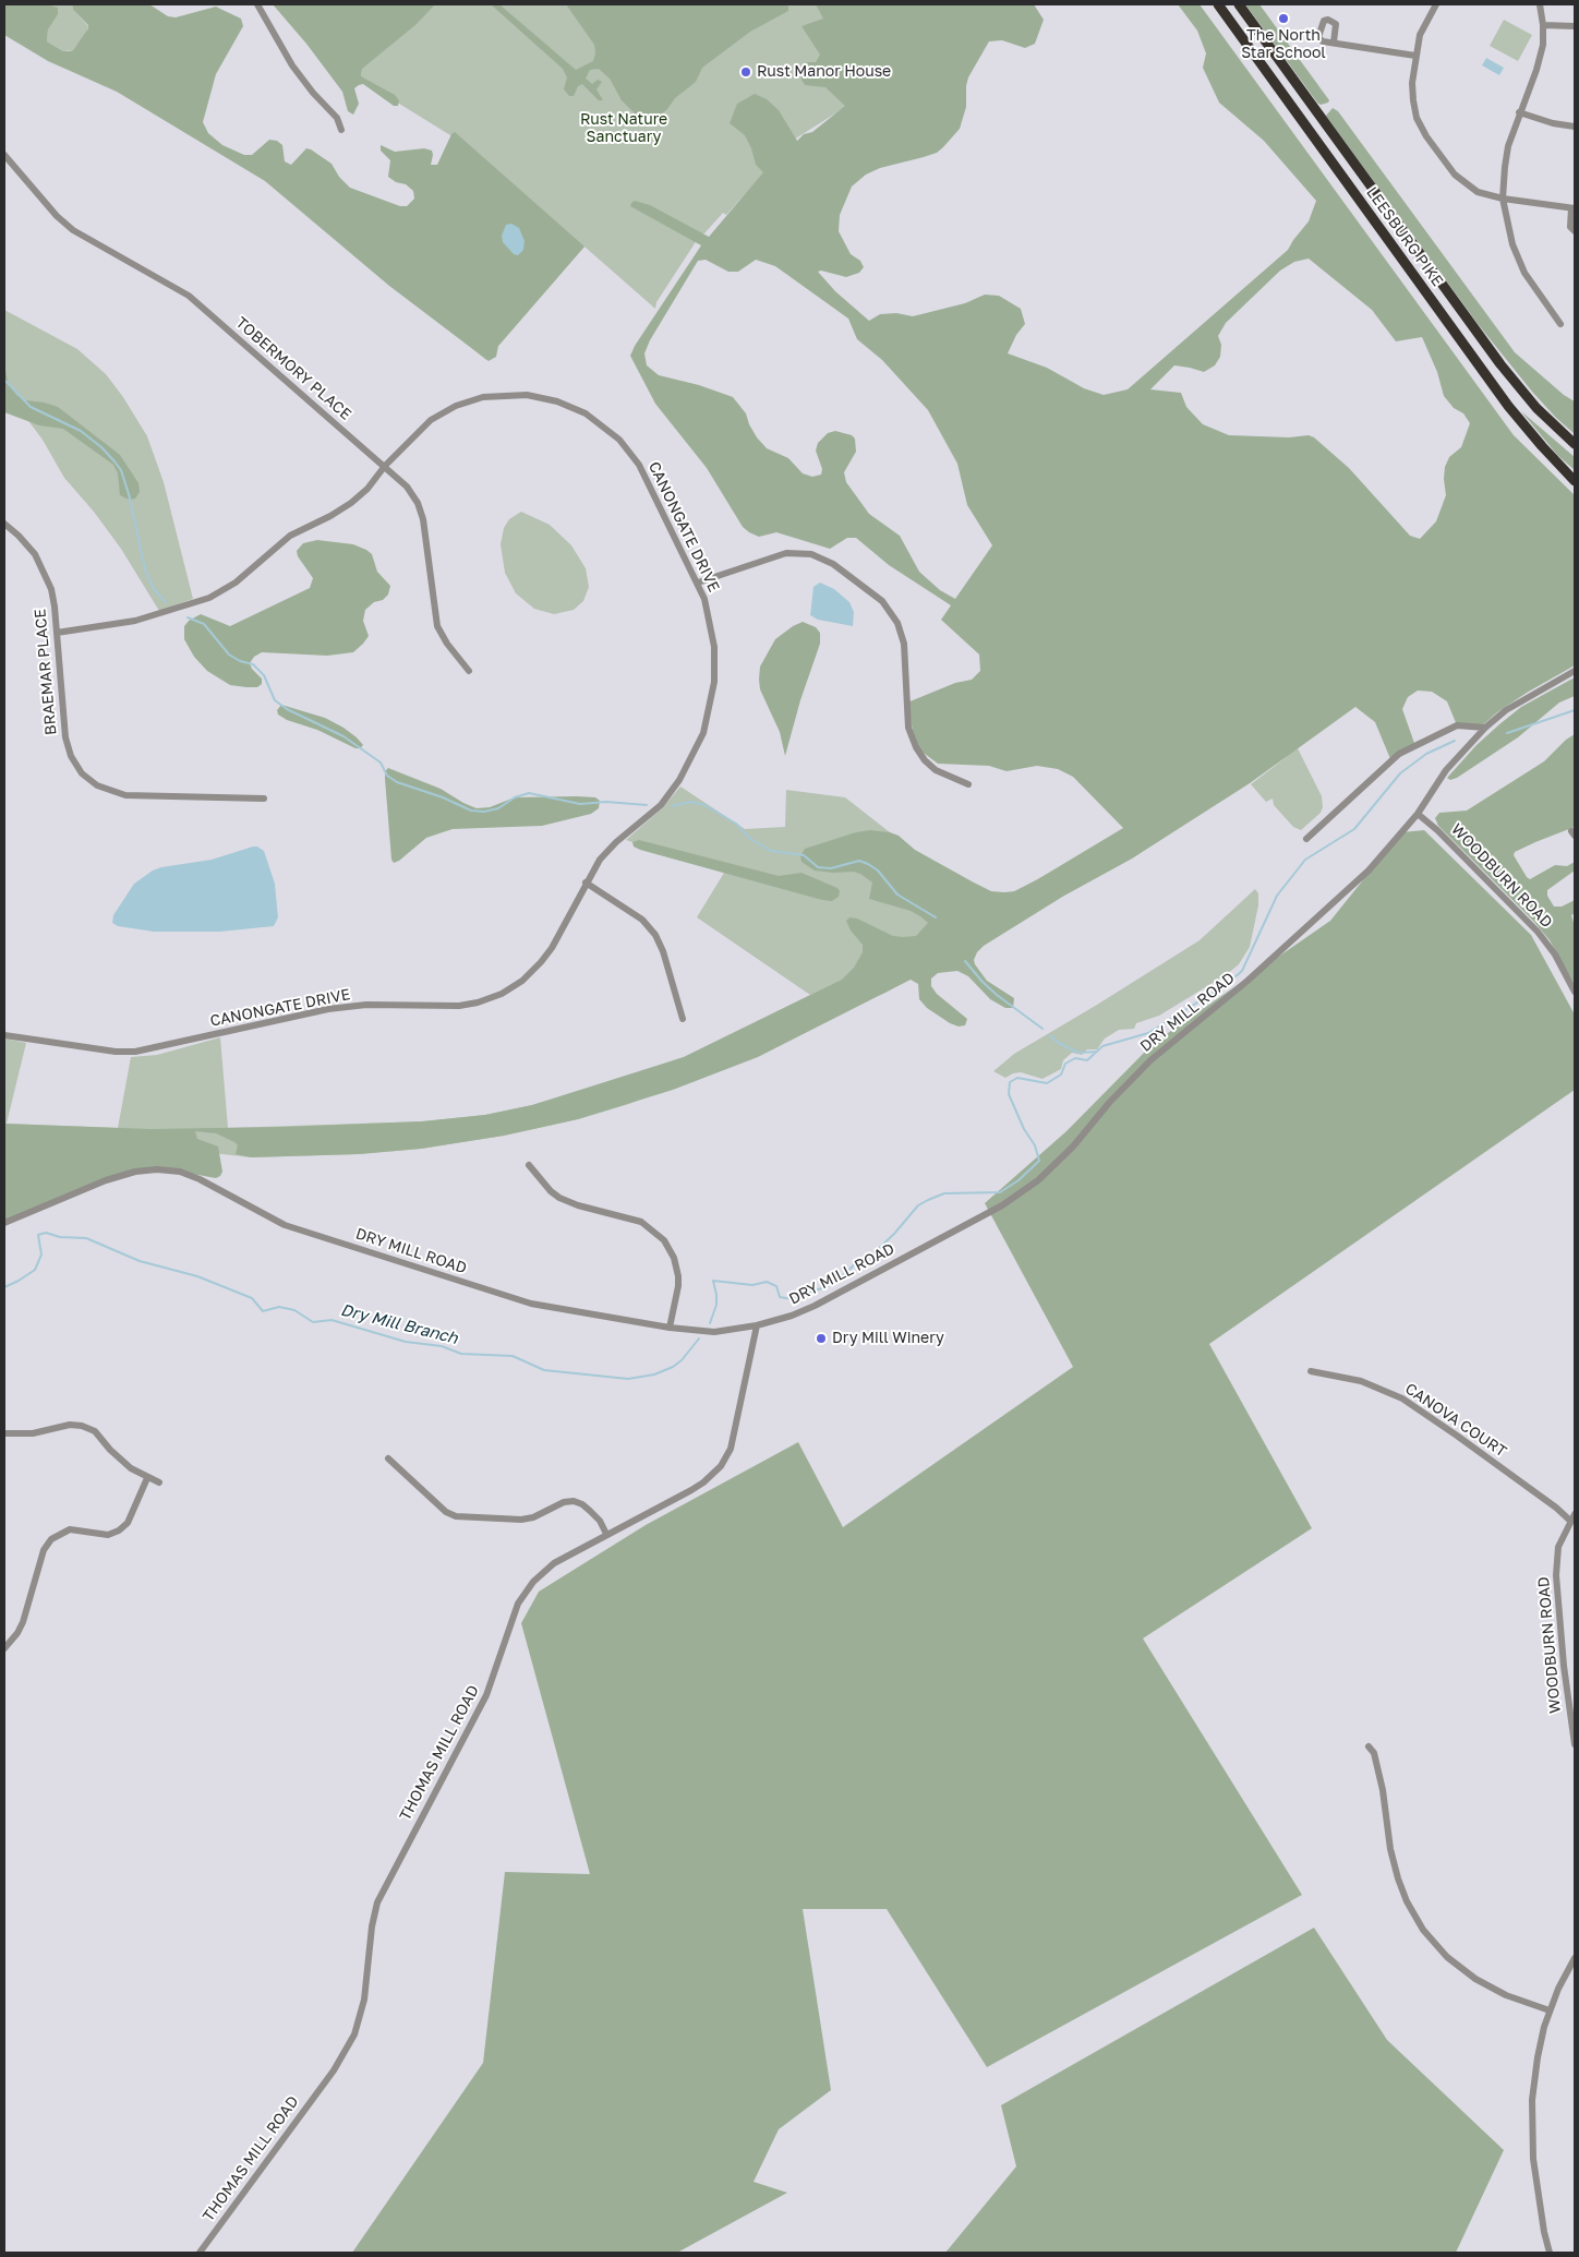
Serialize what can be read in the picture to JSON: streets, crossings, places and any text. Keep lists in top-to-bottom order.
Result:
{
  "streets": {
    "highway": ["LEESBURG PIKE"],
    "street": [
      "TOBERMORY PLACE",
      "CANONGATE DRIVE",
      "BRAEMAR PLACE",
      "WOODBURN ROAD",
      "DRY MILL ROAD",
      "CANOVA COURT",
      "THOMAS MILL ROAD"
    ]
  },
  "crossings": [
    ["TOBERMORY PLACE", "CANONGATE DRIVE"],
    ["CANONGATE DRIVE", "BRAEMAR PLACE"],
    ["WOODBURN ROAD", "DRY MILL ROAD"],
    ["WOODBURN ROAD", "CANOVA COURT"],
    ["DRY MILL ROAD", "THOMAS MILL ROAD"]
  ],
  "water": ["Dry Mill Branch"],
  "parks": ["Rust Nature Sanctuary"],
  "places": ["The North Star School", "Rust Manor House", "Dry Mill Winery"]
}
